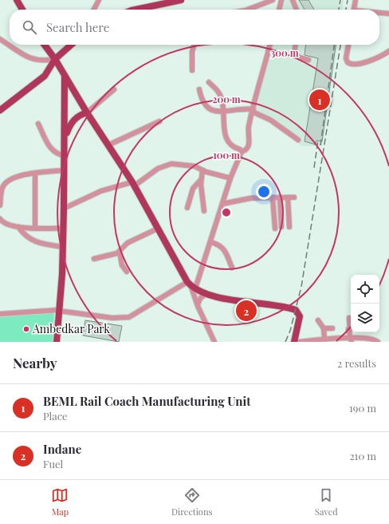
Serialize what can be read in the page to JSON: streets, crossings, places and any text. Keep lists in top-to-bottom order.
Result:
{
  "places": ["Ambedkar Park"],
  "page": {
    "search": "Search here",
    "pins": ["1", "2"],
    "heading": ["Nearby", "2 results"],
    "list": [
      {
        "mark": "1",
        "name": "BEML Rail Coach Manufacturing Unit",
        "note": "Place",
        "value": "190 m"
      },
      {
        "mark": "2",
        "name": "Indane",
        "note": "Fuel",
        "value": "210 m"
      }
    ],
    "nav": ["Map", "Directions", "Saved"]
  },
  "rings": ["300 m", "200 m", "100 m"]
}
